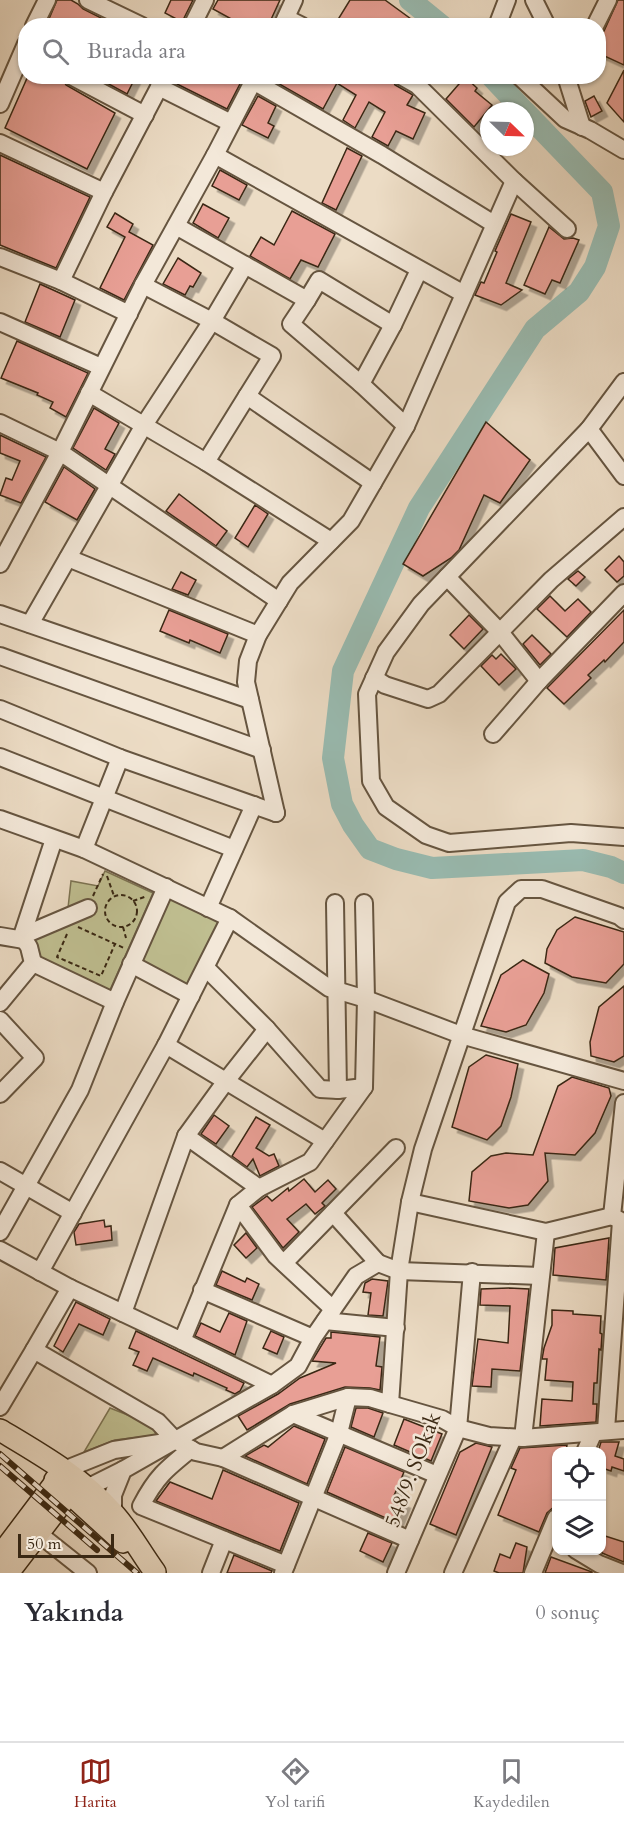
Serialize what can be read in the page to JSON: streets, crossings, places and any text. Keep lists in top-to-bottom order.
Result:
{
  "streets": {
    "street": ["548/9. SOkak"]
  },
  "scale_bar": "50 m",
  "north": "bottom right",
  "page": {
    "search": "Burada ara",
    "scale": "50 m",
    "heading": ["Yakında", "0 sonuç"],
    "nav": ["Harita", "Yol tarifi", "Kaydedilen"]
  }
}
